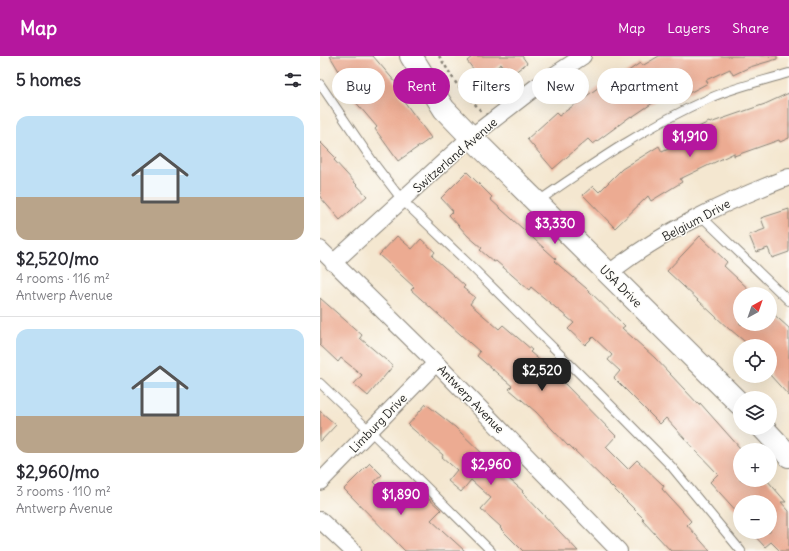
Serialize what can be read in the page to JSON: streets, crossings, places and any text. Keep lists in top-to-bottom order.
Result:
{
  "streets": {
    "street": [
      "Switzerland Avenue",
      "Belgium Drive",
      "USA Drive",
      "Antwerp Avenue",
      "Limburg Drive"
    ]
  },
  "crossings": [
    ["Switzerland Avenue", "USA Drive"],
    ["Switzerland Avenue", "Antwerp Avenue"],
    ["Belgium Drive", "USA Drive"],
    ["Antwerp Avenue", "Limburg Drive"]
  ],
  "north": "top right",
  "page": {
    "header": "Map",
    "nav": ["Map", "Layers", "Share"],
    "heading": "5 homes",
    "chip": [
      "Buy",
      "Rent",
      "Filters",
      "New",
      "Apartment"
    ],
    "list": [
      {
        "name": "$2,520/mo",
        "note": "4 rooms · 116 m² · Antwerp Avenue"
      },
      {
        "name": "$2,960/mo",
        "note": "3 rooms · 110 m² · Antwerp Avenue"
      }
    ],
    "price": [
      "$1,910",
      "$3,330",
      "$2,520",
      "$2,960",
      "$1,890"
    ],
    "map_buttons": ["+", "−"]
  }
}
